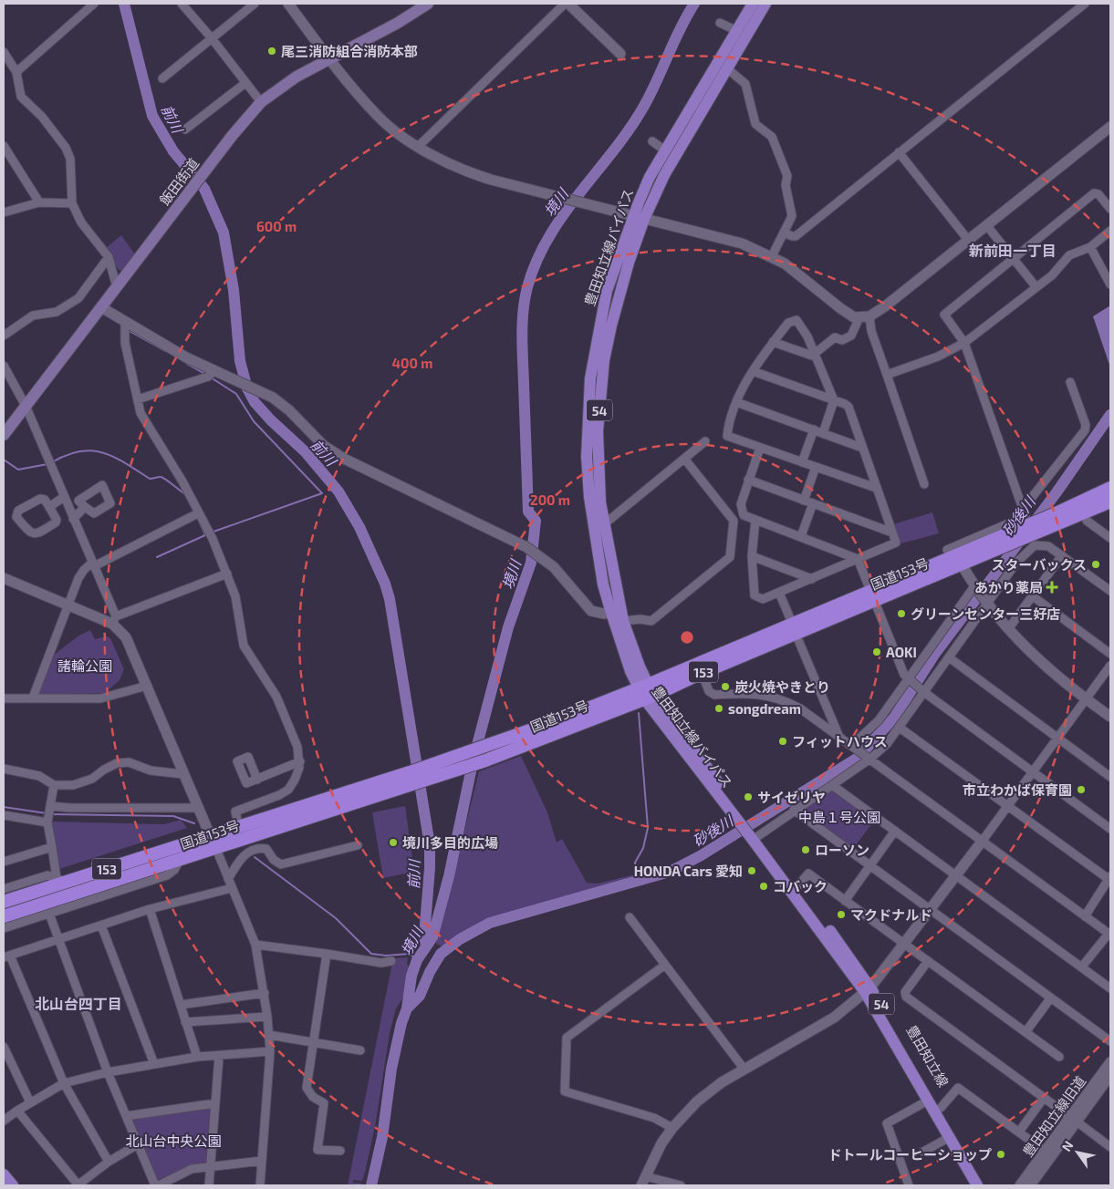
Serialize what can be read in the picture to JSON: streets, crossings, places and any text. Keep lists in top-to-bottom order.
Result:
{
  "streets": {
    "highway": ["国道153号", "153"],
    "main road": [
      "飯田街道",
      "豊田知立線バイパス",
      "54",
      "豊田知立線"
    ],
    "street": ["豊田知立線旧道"]
  },
  "crossings": [
    ["豊田知立線バイパス", "国道153号"],
    ["豊田知立線バイパス", "豊田知立線"]
  ],
  "districts": ["新前田一丁目", "北山台四丁目"],
  "water": ["前川", "境川", "砂後川"],
  "parks": ["諸輪公園", "中島１号公園", "北山台中央公園"],
  "places": {
    "other": [
      "尾三消防組合消防本部",
      "スターバックス",
      "グリーンセンター三好店",
      "AOKI",
      "炭火焼やきとり",
      "songdream",
      "フィットハウス",
      "市立わかば保育園",
      "サイゼリヤ",
      "境川多目的広場",
      "ローソン",
      "HONDA Cars 愛知",
      "コバック",
      "マクドナルド",
      "ドトールコーヒーショップ"
    ],
    "health": ["あかり薬局"]
  },
  "north": "top left",
  "rings": ["600 m", "400 m", "200 m"]
}
